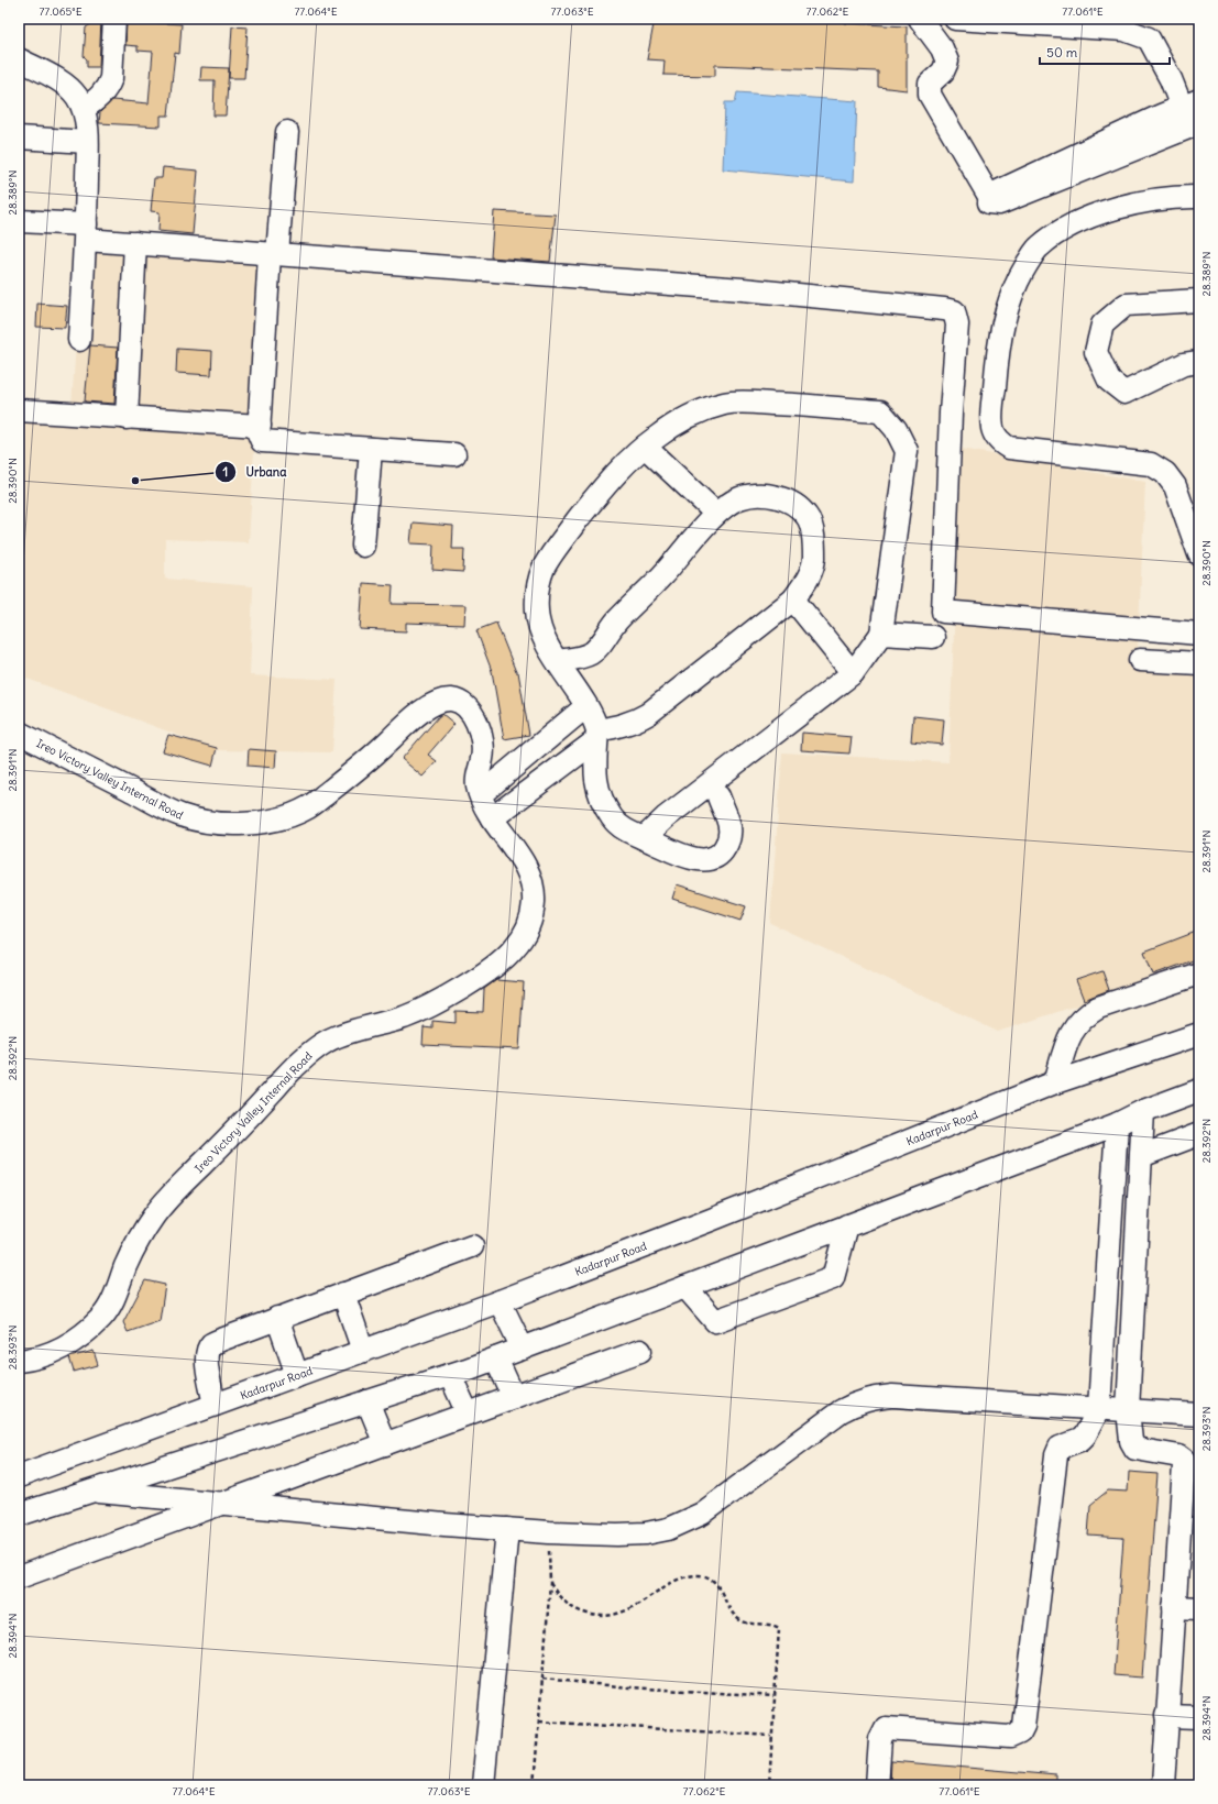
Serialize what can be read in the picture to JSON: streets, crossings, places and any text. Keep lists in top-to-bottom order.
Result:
{
  "streets": {
    "street": ["Ireo Victory Valley Internal Road", "Kadarpur Road"]
  },
  "places": ["Urbana"],
  "scale_bar": "50 m",
  "coordinates": [
    "77.065°E",
    "77.064°E",
    "77.063°E",
    "77.062°E",
    "77.061°E",
    "28.389°N",
    "28.390°N",
    "28.391°N",
    "28.392°N",
    "28.393°N",
    "28.394°N"
  ]
}
